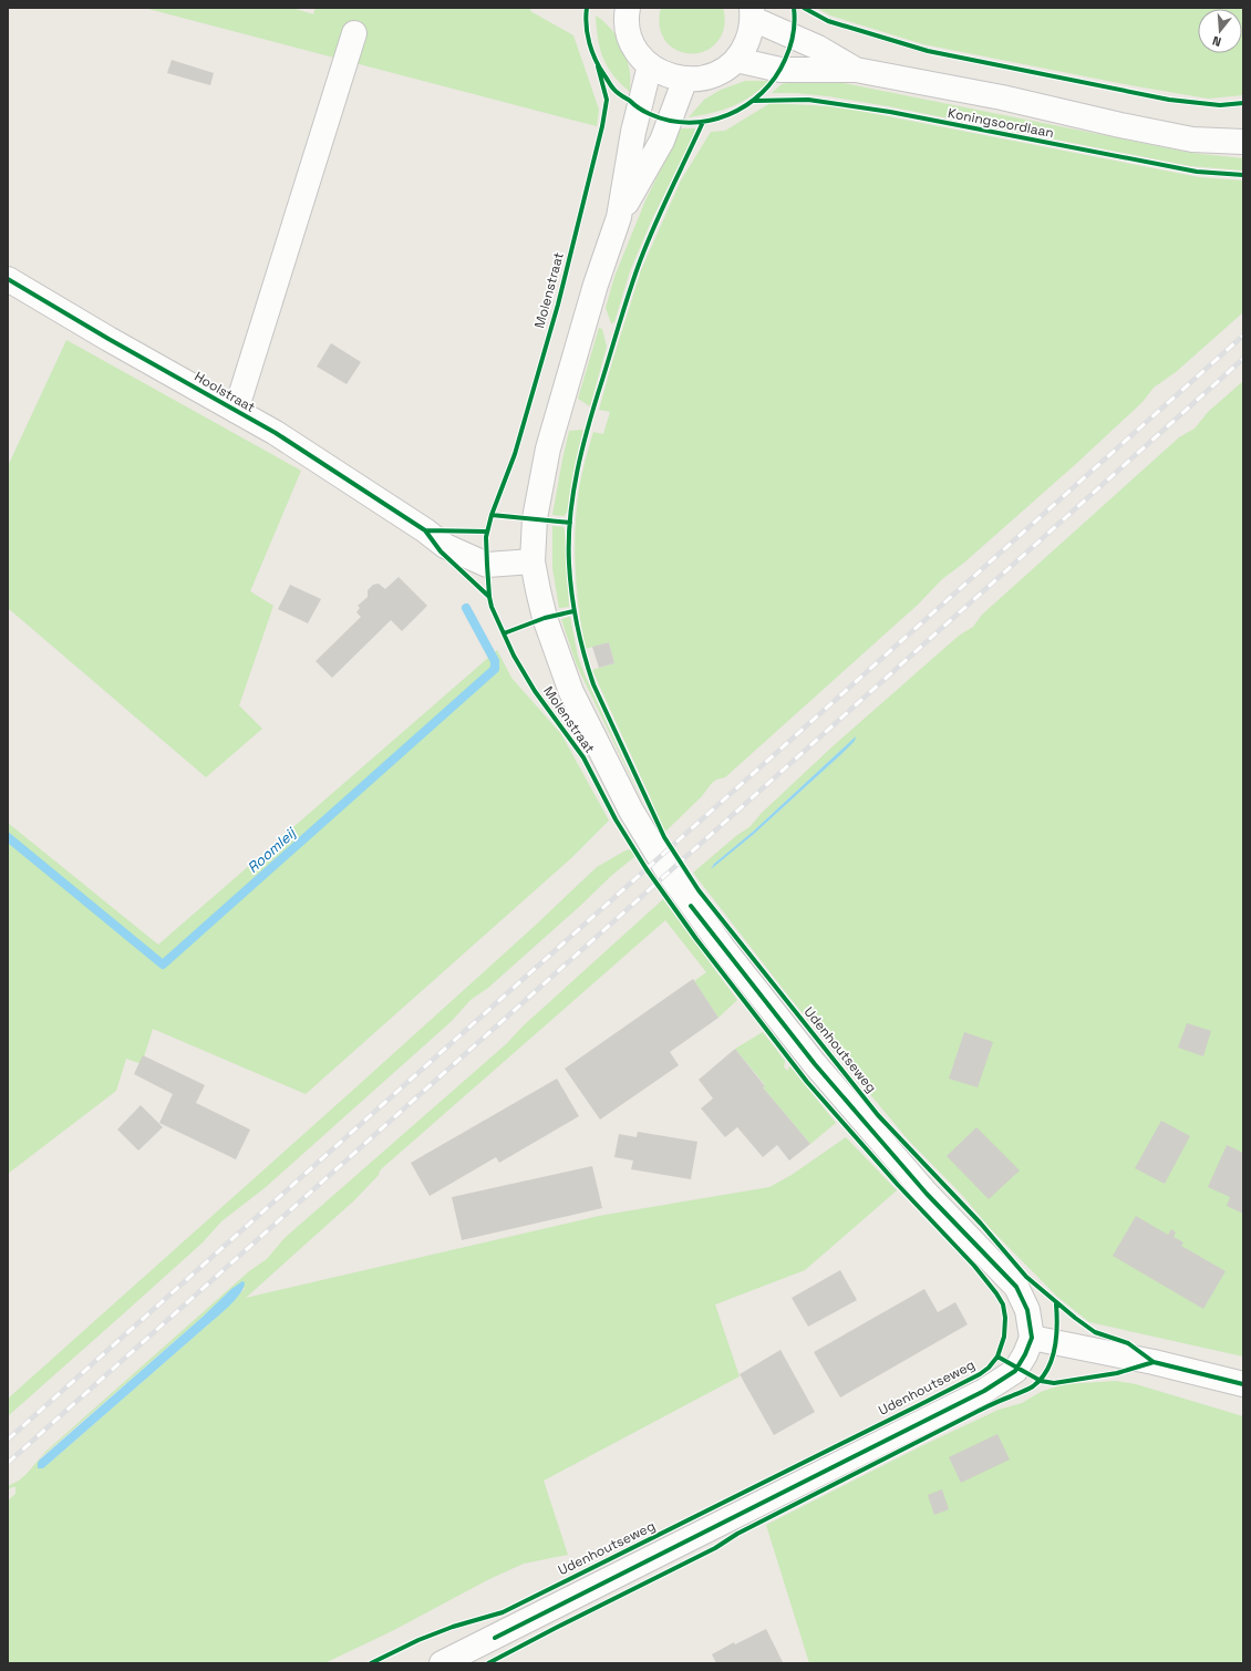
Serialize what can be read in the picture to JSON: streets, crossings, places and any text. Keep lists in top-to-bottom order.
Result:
{
  "streets": {
    "street": [
      "Koningsoordlaan",
      "Molenstraat",
      "Hoolstraat",
      "Udenhoutseweg"
    ]
  },
  "crossings": [
    ["Molenstraat", "Hoolstraat"],
    ["Molenstraat", "Udenhoutseweg"]
  ],
  "water": ["Roomleij"],
  "north": "bottom"
}
